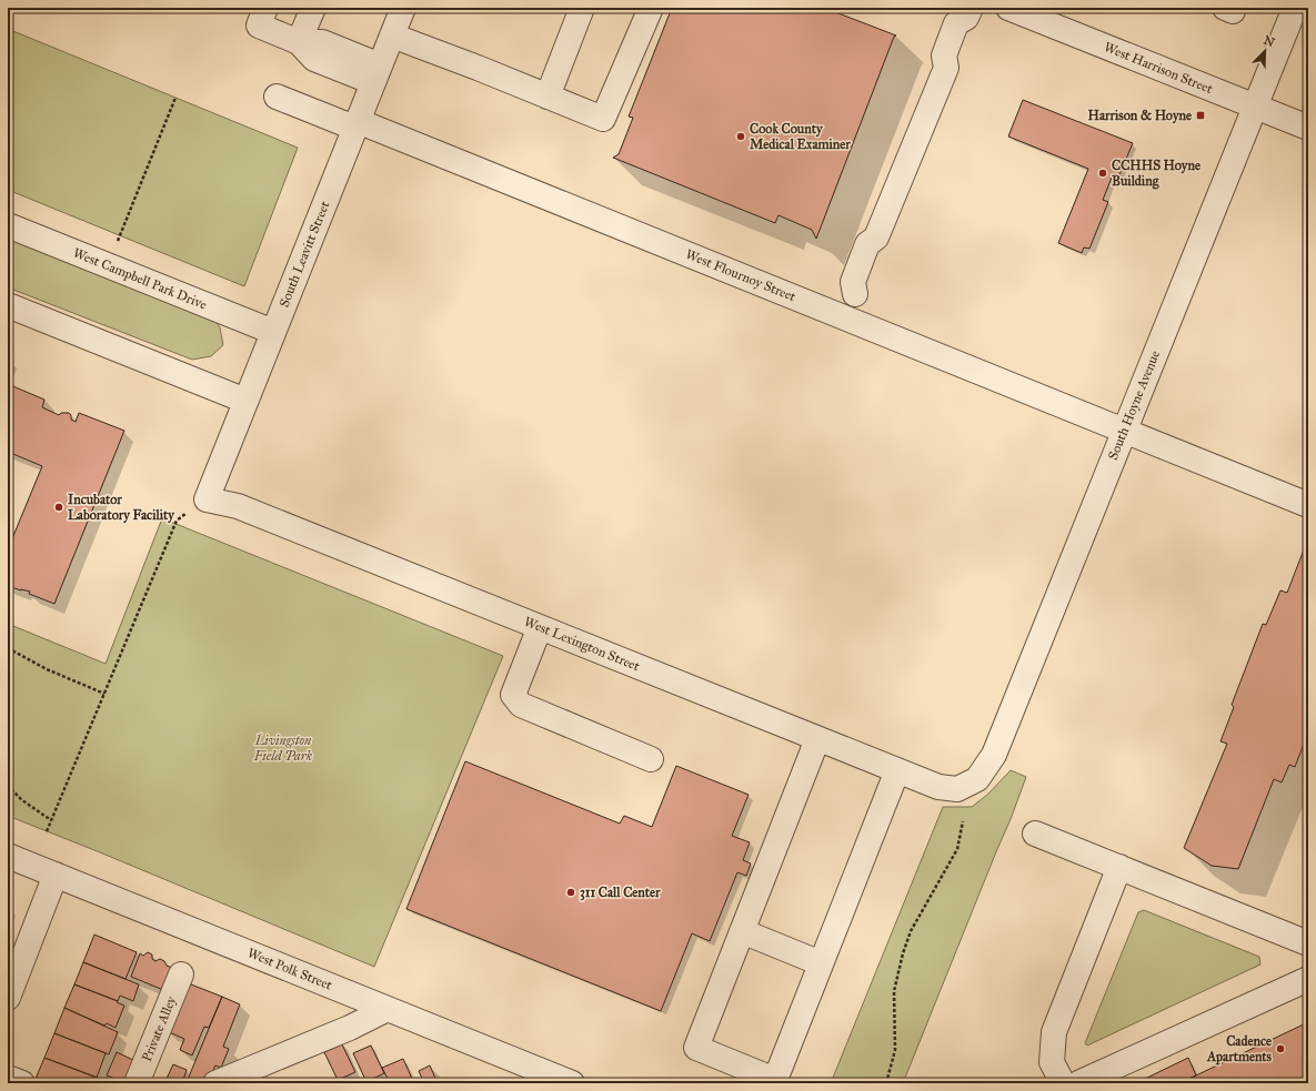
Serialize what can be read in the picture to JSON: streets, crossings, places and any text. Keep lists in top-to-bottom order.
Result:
{
  "streets": {
    "street": [
      "West Harrison Street",
      "South Leavitt Street",
      "West Flournoy Street",
      "West Campbell Park Drive",
      "South Hoyne Avenue",
      "West Lexington Street",
      "West Polk Street",
      "Private Alley"
    ]
  },
  "crossings": [
    ["West Harrison Street", "South Hoyne Avenue"],
    ["South Leavitt Street", "West Flournoy Street"],
    ["South Leavitt Street", "West Campbell Park Drive"],
    ["South Leavitt Street", "West Lexington Street"],
    ["West Flournoy Street", "South Hoyne Avenue"],
    ["South Hoyne Avenue", "West Lexington Street"]
  ],
  "parks": ["Livingston Field Park"],
  "places": {
    "transit": ["Harrison & Hoyne"],
    "other": [
      "Cook County Medical Examiner",
      "CCHHS Hoyne Building",
      "Incubator Laboratory Facility",
      "311 Call Center",
      "Cadence Apartments"
    ]
  },
  "north": "top right"
}
